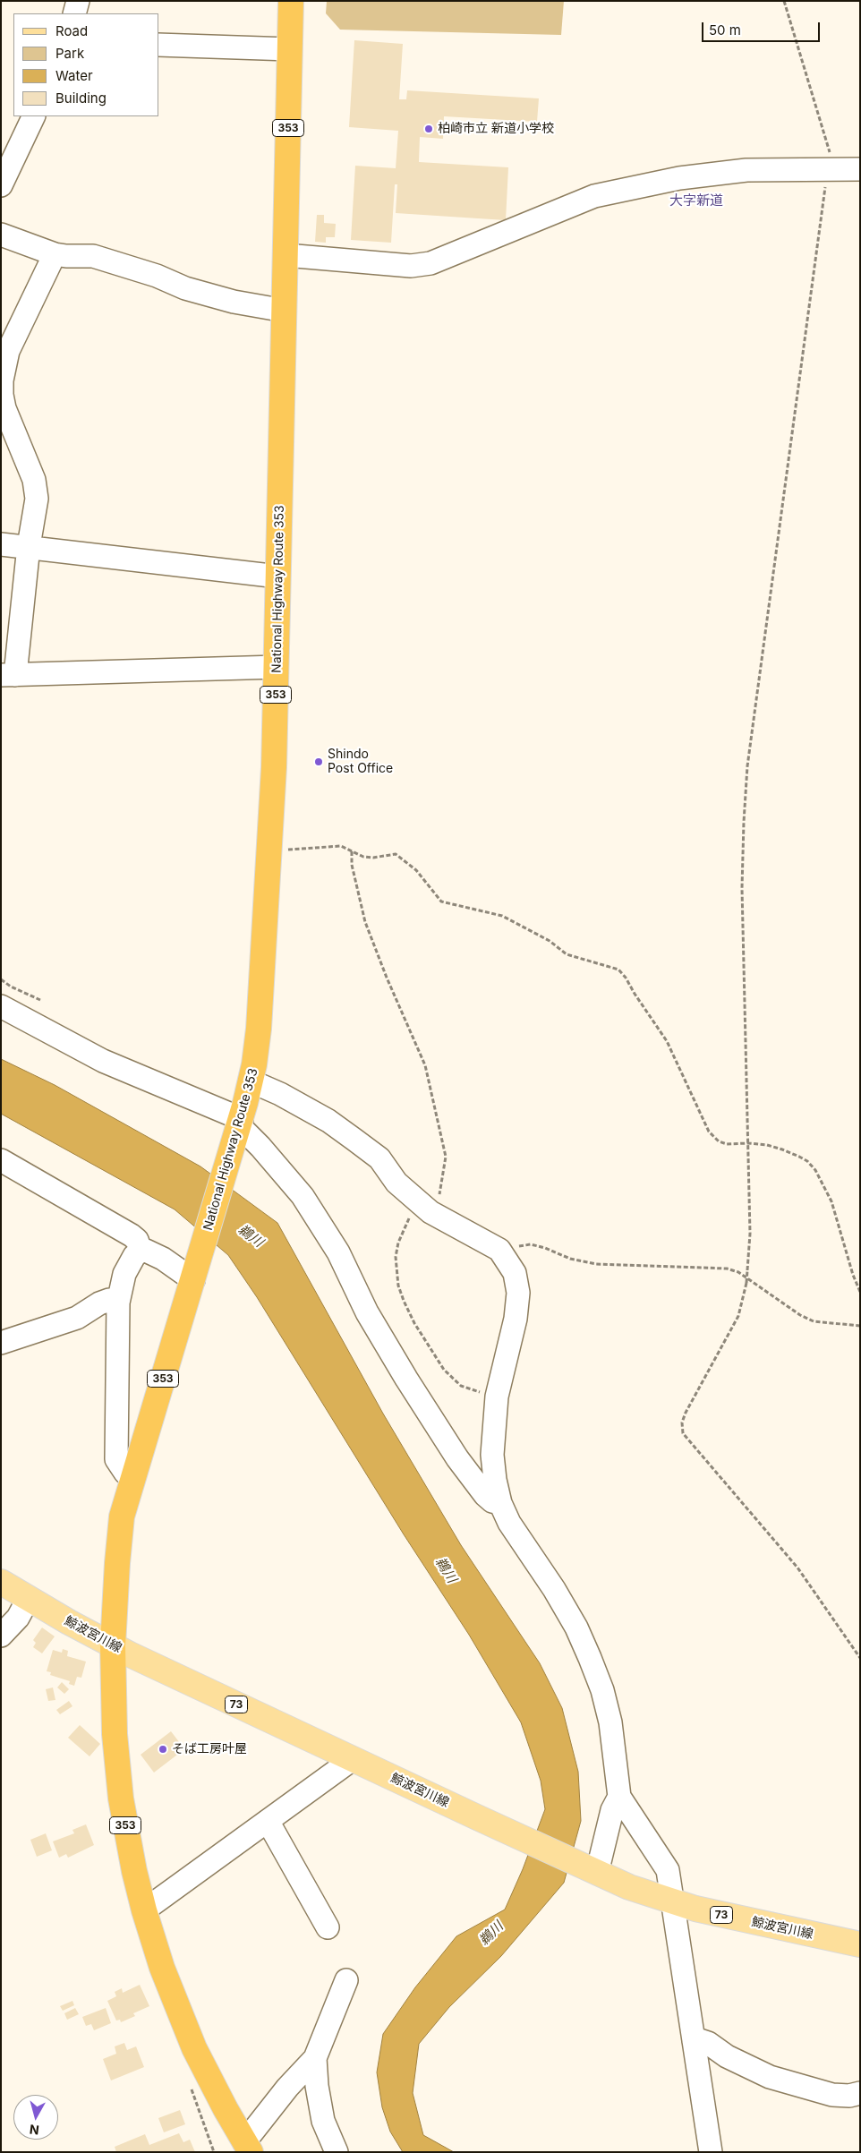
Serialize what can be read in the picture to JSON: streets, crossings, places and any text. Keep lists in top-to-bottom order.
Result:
{
  "streets": {
    "highway": ["353", "National Highway Route 353"],
    "main road": ["鯨波宮川線", "73"]
  },
  "crossings": [
    ["National Highway Route 353", "鯨波宮川線"]
  ],
  "districts": ["大字新道"],
  "water": ["鵜川"],
  "places": ["柏崎市立 新道小学校", "Shindo Post Office", "そば工房叶屋"],
  "legend": [
    "Road",
    "Park",
    "Water",
    "Building"
  ],
  "scale_bar": "50 m",
  "north": "bottom"
}
